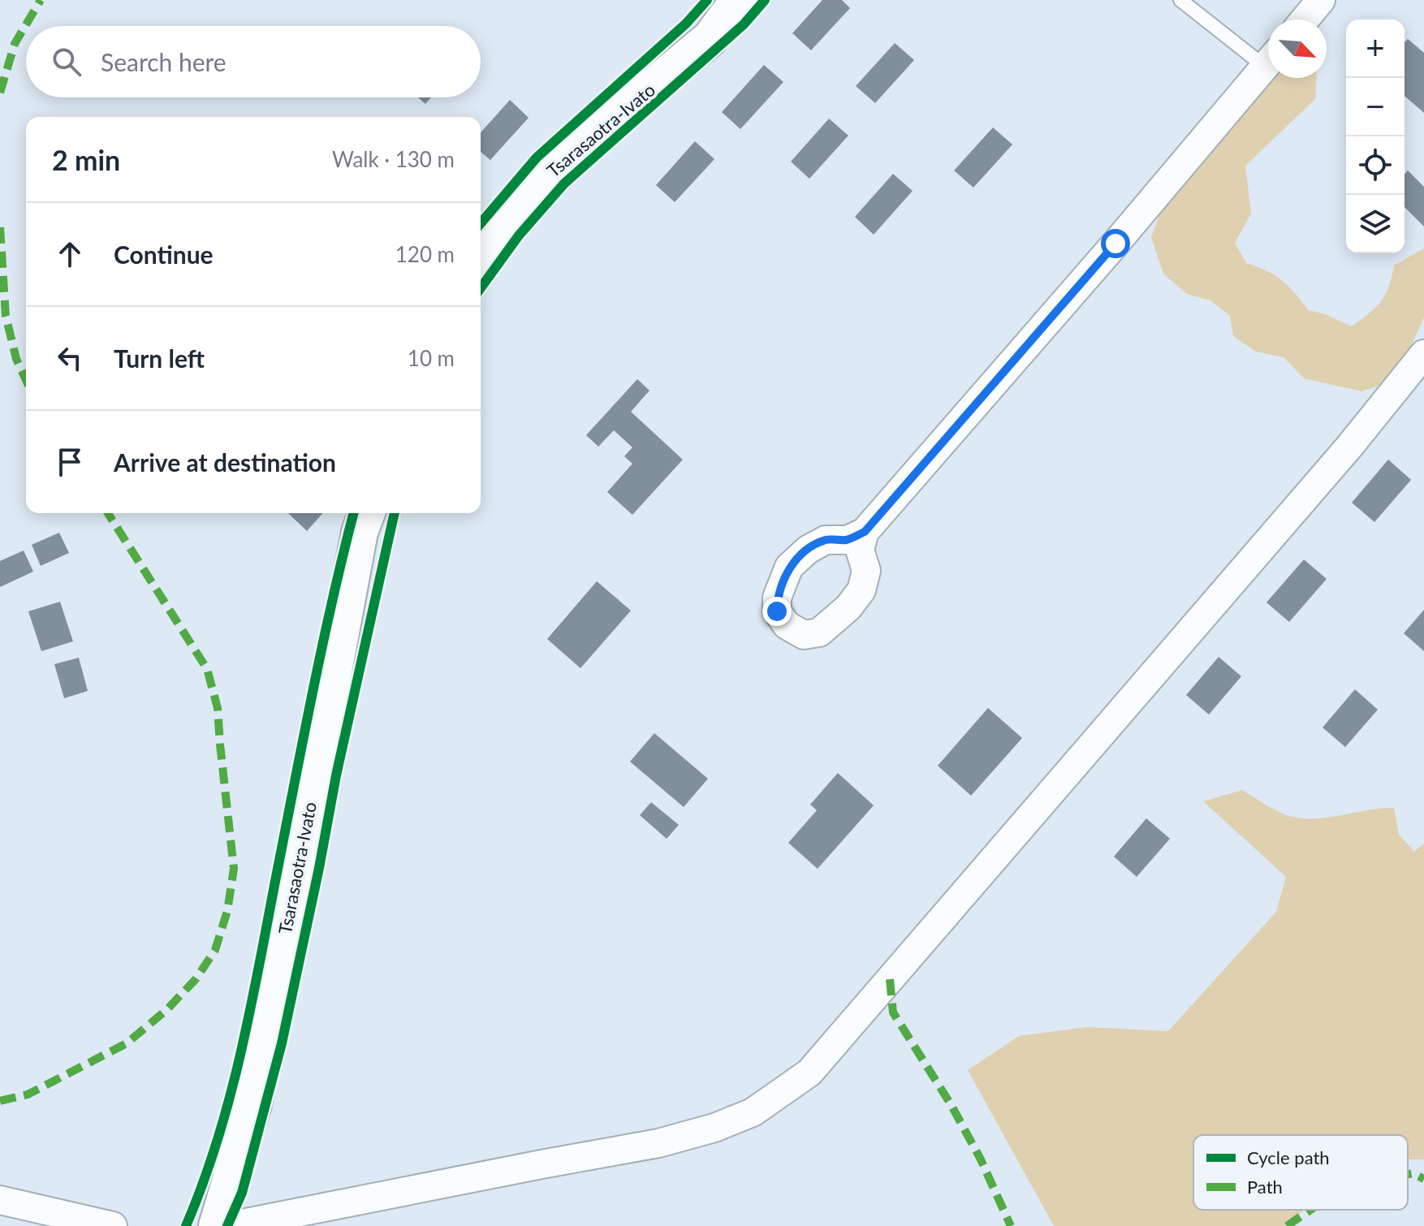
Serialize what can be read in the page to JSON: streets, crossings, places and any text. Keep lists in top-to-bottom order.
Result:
{
  "streets": {
    "main road": ["Tsarasaotra-Ivato"]
  },
  "legend": ["Cycle path", "Path"],
  "north": "bottom right",
  "page": {
    "map_buttons": ["+", "−"],
    "search": "Search here",
    "heading": ["2 min", "Walk · 130 m"],
    "list": [
      ["Continue", "120 m"],
      ["Turn left", "10 m"],
      "Arrive at destination"
    ]
  }
}
